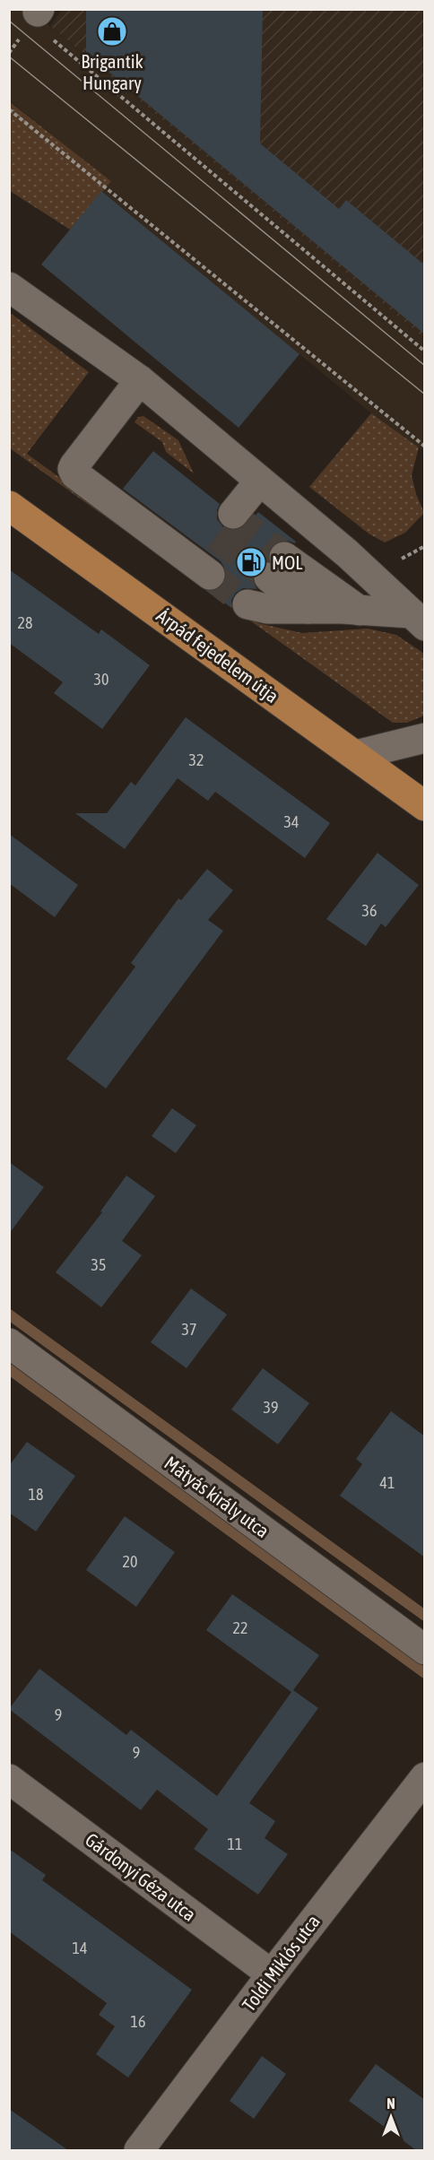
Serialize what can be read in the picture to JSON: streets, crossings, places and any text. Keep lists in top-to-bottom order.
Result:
{
  "streets": {
    "main road": ["Árpád fejedelem útja"],
    "street": ["Mátyás király utca", "Gárdonyi Géza utca", "Toldi Miklós utca"]
  },
  "crossings": [
    ["Gárdonyi Géza utca", "Toldi Miklós utca"]
  ],
  "places": {
    "shop": ["Brigantik Hungary"],
    "fuel station": ["MOL"]
  },
  "house_numbers": [
    "28",
    "30",
    "32",
    "34",
    "36",
    "35",
    "37",
    "39",
    "41",
    "18",
    "20",
    "22",
    "9",
    "9",
    "11",
    "14",
    "16"
  ],
  "north": "top"
}
